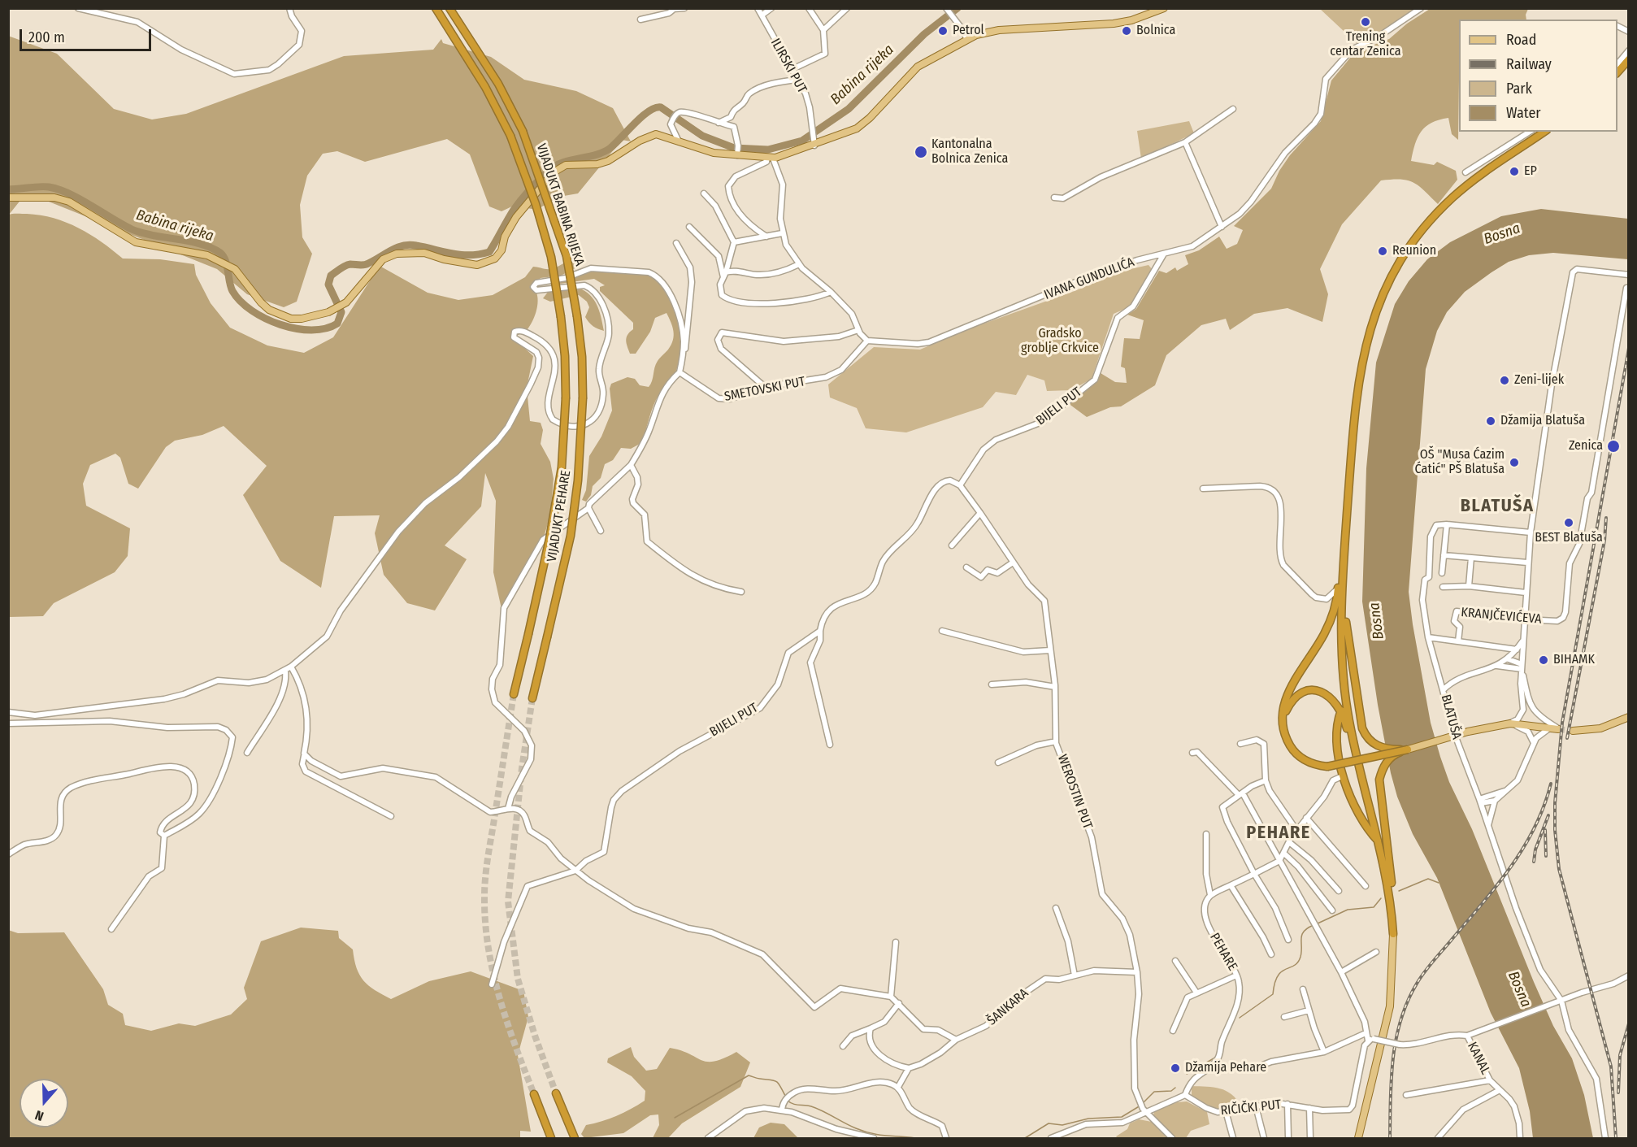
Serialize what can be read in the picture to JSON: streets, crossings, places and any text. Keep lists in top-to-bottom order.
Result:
{
  "streets": {
    "highway": ["VIJADUKT BABINA RIJEKA", "VIJADUKT PEHARE"],
    "street": [
      "ILIRSKI PUT",
      "IVANA GUNDULIĆA",
      "SMETOVSKI PUT",
      "BIJELI PUT",
      "KRANJČEVIĆEVA",
      "BLATUŠA",
      "WEROSTIN PUT",
      "PEHARE",
      "ŠANKARA",
      "KANAL",
      "RIČIČKI PUT"
    ]
  },
  "crossings": [
    ["VIJADUKT BABINA RIJEKA", "VIJADUKT PEHARE"],
    ["IVANA GUNDULIĆA", "SMETOVSKI PUT"],
    ["IVANA GUNDULIĆA", "BIJELI PUT"],
    ["BIJELI PUT", "WEROSTIN PUT"],
    ["WEROSTIN PUT", "ŠANKARA"],
    ["PEHARE", "RIČIČKI PUT"],
    ["KANAL", "RIČIČKI PUT"]
  ],
  "districts": ["BLATUŠA", "PEHARE"],
  "water": ["Babina rijeka", "Bosna"],
  "parks": ["Gradsko groblje Crkvice"],
  "places": [
    "Trening centar Zenica",
    "Petrol",
    "Bolnica",
    "Kantonalna Bolnica Zenica",
    "EP",
    "Reunion",
    "Zeni-lijek",
    "Džamija Blatuša",
    "Zenica",
    "OŠ \"Musa Ćazim Ćatić\" PŠ Blatuša",
    "BEST Blatuša",
    "BIHAMK",
    "Džamija Pehare"
  ],
  "legend": [
    "Road",
    "Railway",
    "Park",
    "Water"
  ],
  "scale_bar": "200 m",
  "north": "bottom"
}
